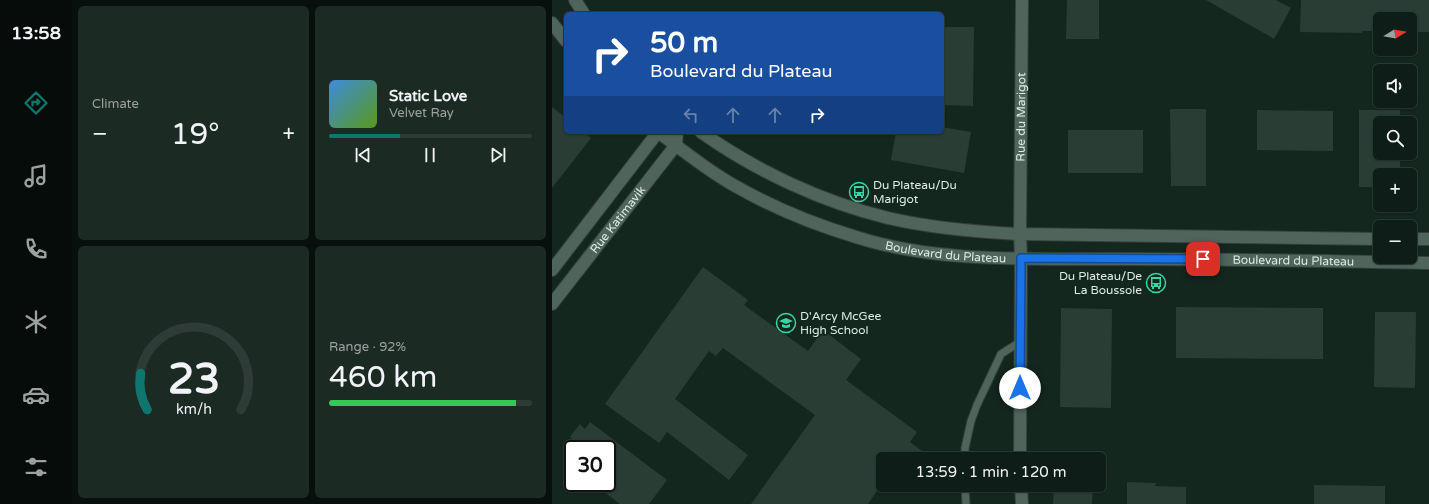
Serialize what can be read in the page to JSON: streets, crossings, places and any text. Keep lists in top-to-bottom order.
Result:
{
  "streets": {
    "main road": ["Rue du Marigot", "Rue Katimavik", "Boulevard du Plateau"]
  },
  "crossings": [
    ["Rue du Marigot", "Boulevard du Plateau"],
    ["Rue Katimavik", "Boulevard du Plateau"]
  ],
  "places": {
    "bus stop": ["Du Plateau/Du Marigot", "Du Plateau/De La Boussole"],
    "school or university": ["D'Arcy McGee High School"]
  },
  "north": "right",
  "page": {
    "tabs": "13:58",
    "tile": [
      "Climate",
      ["Range · 92%", "460 km"]
    ],
    "map_buttons": ["+", "−"],
    "turn": ["50 m", "Boulevard du Plateau"],
    "song": ["Static Love", "Velvet Ray"],
    "heat": ["−", "19°", "+"],
    "limit": "30",
    "trip": "13:59 · 1 min · 120 m",
    "gauge": ["23", "km/h"]
  }
}
